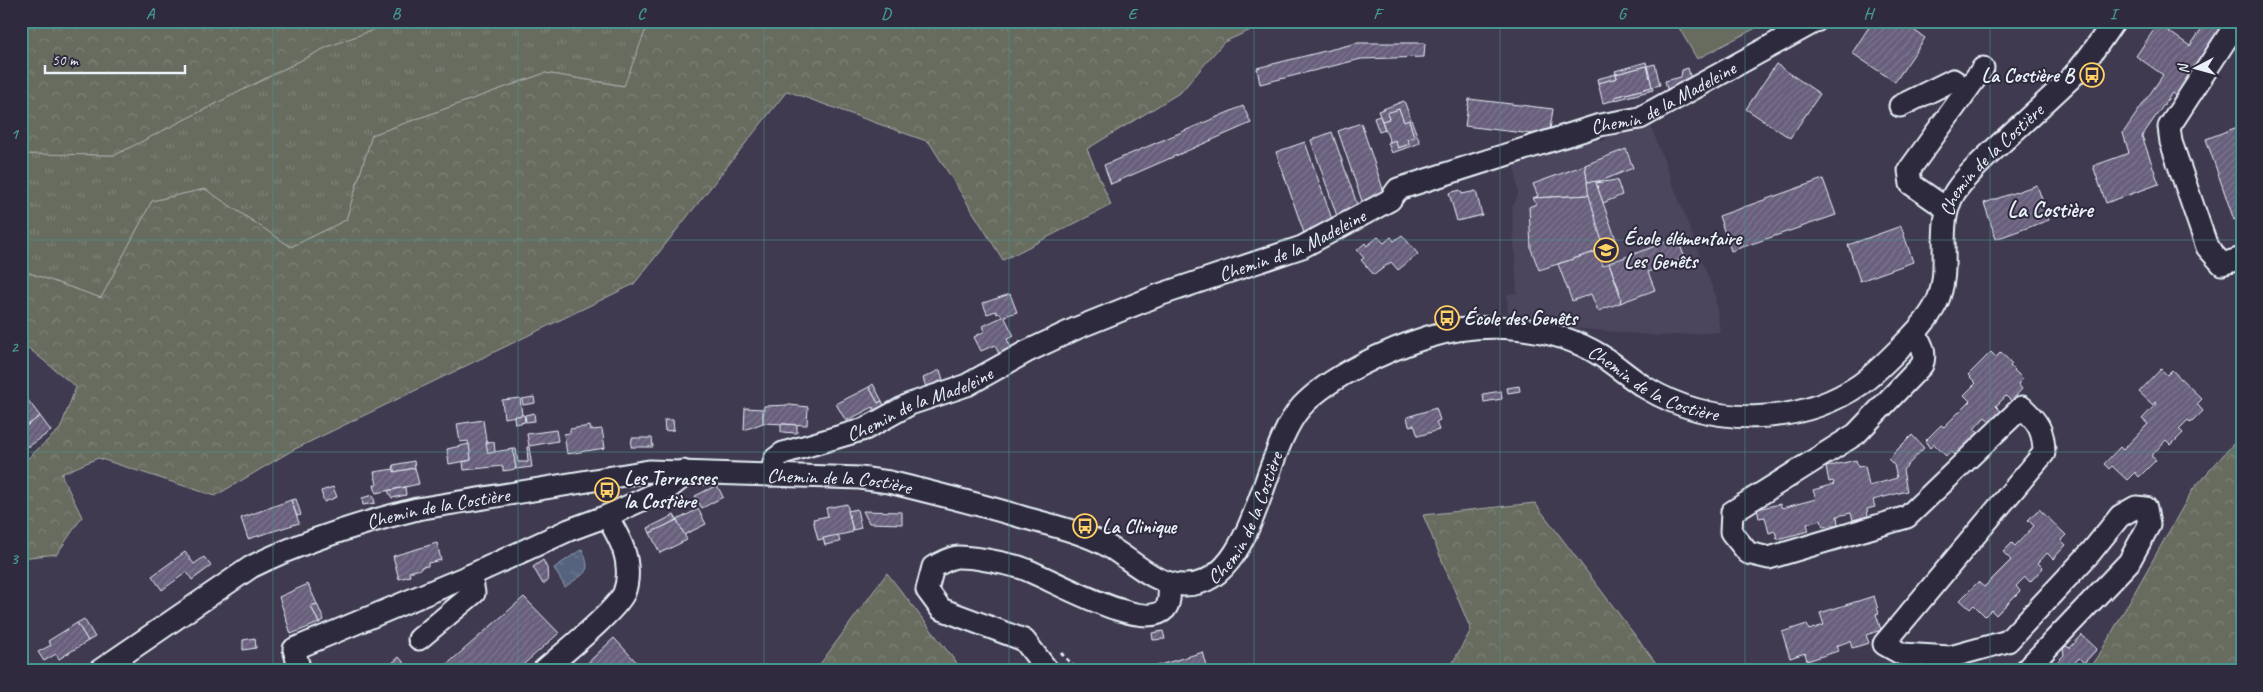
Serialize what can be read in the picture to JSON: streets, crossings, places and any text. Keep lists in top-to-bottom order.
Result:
{
  "streets": {
    "street": ["Chemin de la Madeleine", "Chemin de la Costière"]
  },
  "crossings": [
    ["Chemin de la Madeleine", "Chemin de la Costière"]
  ],
  "districts": ["La Costière"],
  "places": {
    "bus stop": [
      "La Costière B",
      "École des Genêts",
      "Les Terrasses la Costière",
      "La Clinique"
    ],
    "school or university": ["École élémentaire Les Genêts"]
  },
  "scale_bar": "50 m",
  "north": "left",
  "grid": {
    "columns": [
      "A",
      "B",
      "C",
      "D",
      "E",
      "F",
      "G",
      "H",
      "I"
    ],
    "rows": ["1", "2", "3"]
  }
}
